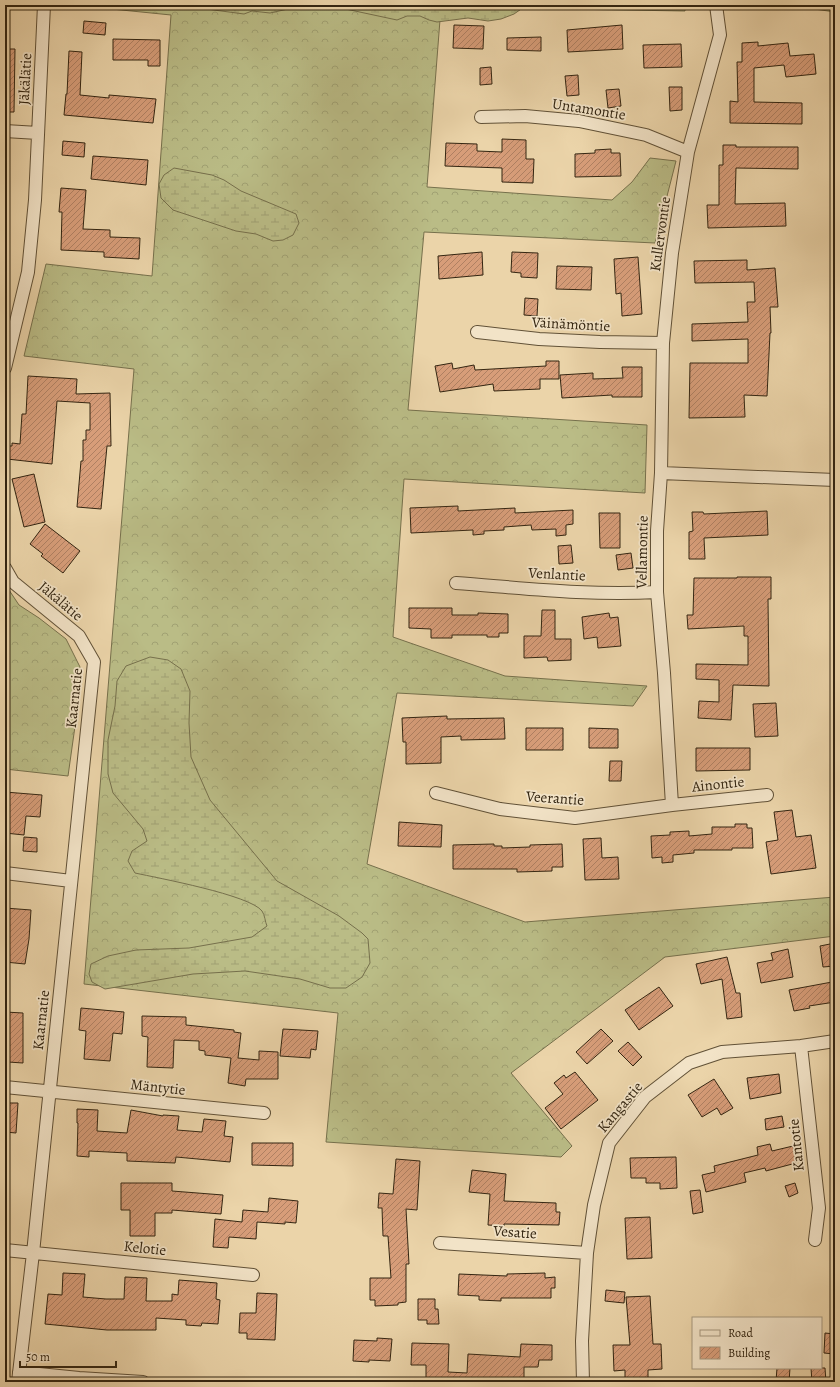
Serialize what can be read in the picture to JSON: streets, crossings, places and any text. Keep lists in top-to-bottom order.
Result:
{
  "streets": {
    "street": [
      "Jäkälätie",
      "Untamontie",
      "Kullervontie",
      "Väinämöntie",
      "Vellamontie",
      "Venlantie",
      "Kaarnatie",
      "Ainontie",
      "Veerantie",
      "Mäntytie",
      "Kangastie",
      "Kantotie",
      "Vesatie",
      "Kelotie"
    ]
  },
  "crossings": [
    ["Jäkälätie", "Kaarnatie"],
    ["Untamontie", "Kullervontie"],
    ["Kullervontie", "Väinämöntie"],
    ["Kullervontie", "Vellamontie"],
    ["Vellamontie", "Venlantie"],
    ["Vellamontie", "Ainontie"],
    ["Vellamontie", "Veerantie"],
    ["Kaarnatie", "Mäntytie"],
    ["Kaarnatie", "Kelotie"],
    ["Ainontie", "Veerantie"],
    ["Kangastie", "Kantotie"],
    ["Kangastie", "Vesatie"]
  ],
  "legend": ["Road", "Building"],
  "scale_bar": "50 m"
}
